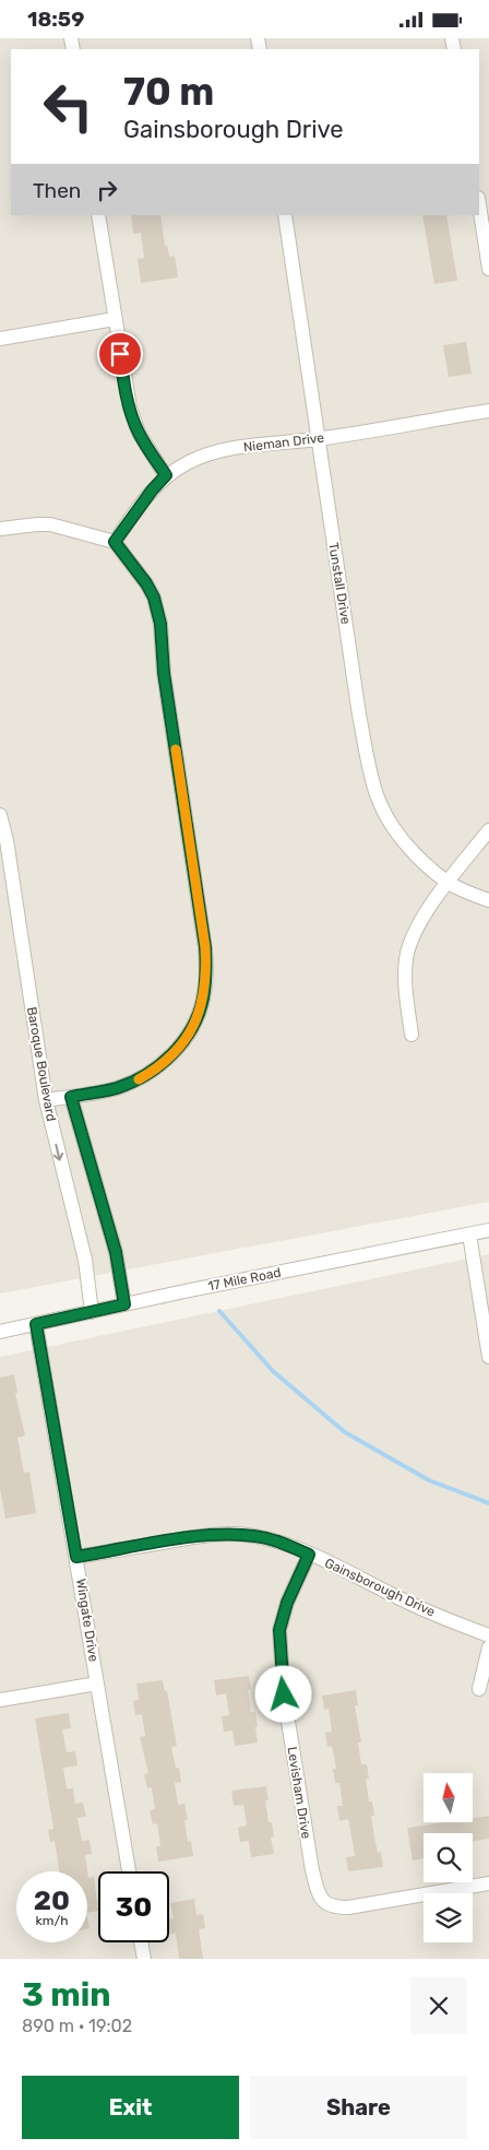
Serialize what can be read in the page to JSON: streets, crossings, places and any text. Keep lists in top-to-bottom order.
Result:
{
  "streets": {
    "street": [
      "Nieman Drive",
      "Tunstall Drive",
      "Baroque Boulevard",
      "17 Mile Road",
      "Gainsborough Drive",
      "Wingate Drive",
      "Levisham Drive"
    ]
  },
  "crossings": [
    ["Nieman Drive", "Tunstall Drive"],
    ["Baroque Boulevard", "17 Mile Road"],
    ["17 Mile Road", "Wingate Drive"],
    ["Gainsborough Drive", "Wingate Drive"],
    ["Gainsborough Drive", "Levisham Drive"]
  ],
  "north": "top",
  "page": {
    "status": "18:59",
    "turn": ["70 m", "Gainsborough Drive"],
    "then": "Then",
    "speed": "20 km/h",
    "limit": "30",
    "heading": ["3 min", "890 m · 19:02"],
    "buttons": ["Exit", "Share"]
  }
}
